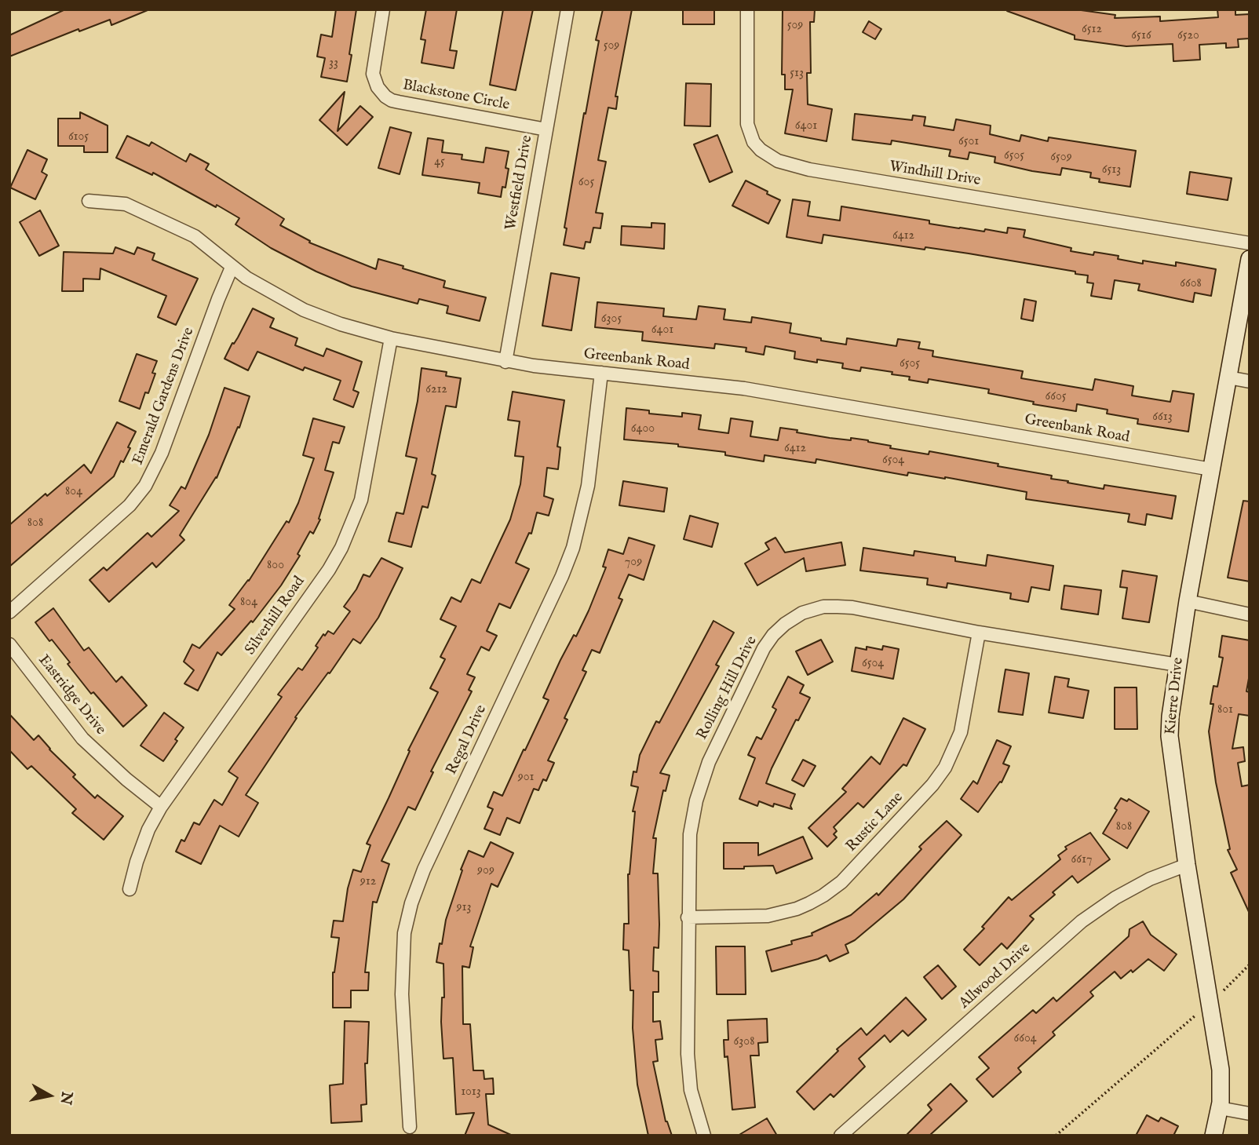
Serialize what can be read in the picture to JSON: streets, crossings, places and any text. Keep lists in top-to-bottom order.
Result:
{
  "streets": {
    "street": [
      "Blackstone Circle",
      "Windhill Drive",
      "Westfield Drive",
      "Greenbank Road",
      "Emerald Gardens Drive",
      "Silverhill Road",
      "Rolling Hill Drive",
      "Eastridge Drive",
      "Kierre Drive",
      "Regal Drive",
      "Rustic Lane",
      "Allwood Drive"
    ]
  },
  "crossings": [
    ["Blackstone Circle", "Westfield Drive"],
    ["Westfield Drive", "Greenbank Road"],
    ["Greenbank Road", "Emerald Gardens Drive"],
    ["Greenbank Road", "Silverhill Road"],
    ["Greenbank Road", "Kierre Drive"],
    ["Greenbank Road", "Regal Drive"],
    ["Silverhill Road", "Eastridge Drive"],
    ["Rolling Hill Drive", "Kierre Drive"],
    ["Rolling Hill Drive", "Rustic Lane"],
    ["Kierre Drive", "Allwood Drive"]
  ],
  "house_numbers": [
    "509",
    "6512",
    "6516",
    "6520",
    "509",
    "33",
    "513",
    "6401",
    "6105",
    "6501",
    "6505",
    "6509",
    "45",
    "6513",
    "605",
    "6412",
    "6608",
    "6305",
    "6401",
    "6505",
    "6212",
    "6605",
    "6613",
    "6400",
    "6412",
    "6504",
    "804",
    "808",
    "709",
    "800",
    "804",
    "6504",
    "801",
    "901",
    "808",
    "6617",
    "909",
    "912",
    "913",
    "6604",
    "6308",
    "1013"
  ],
  "north": "right"
}
